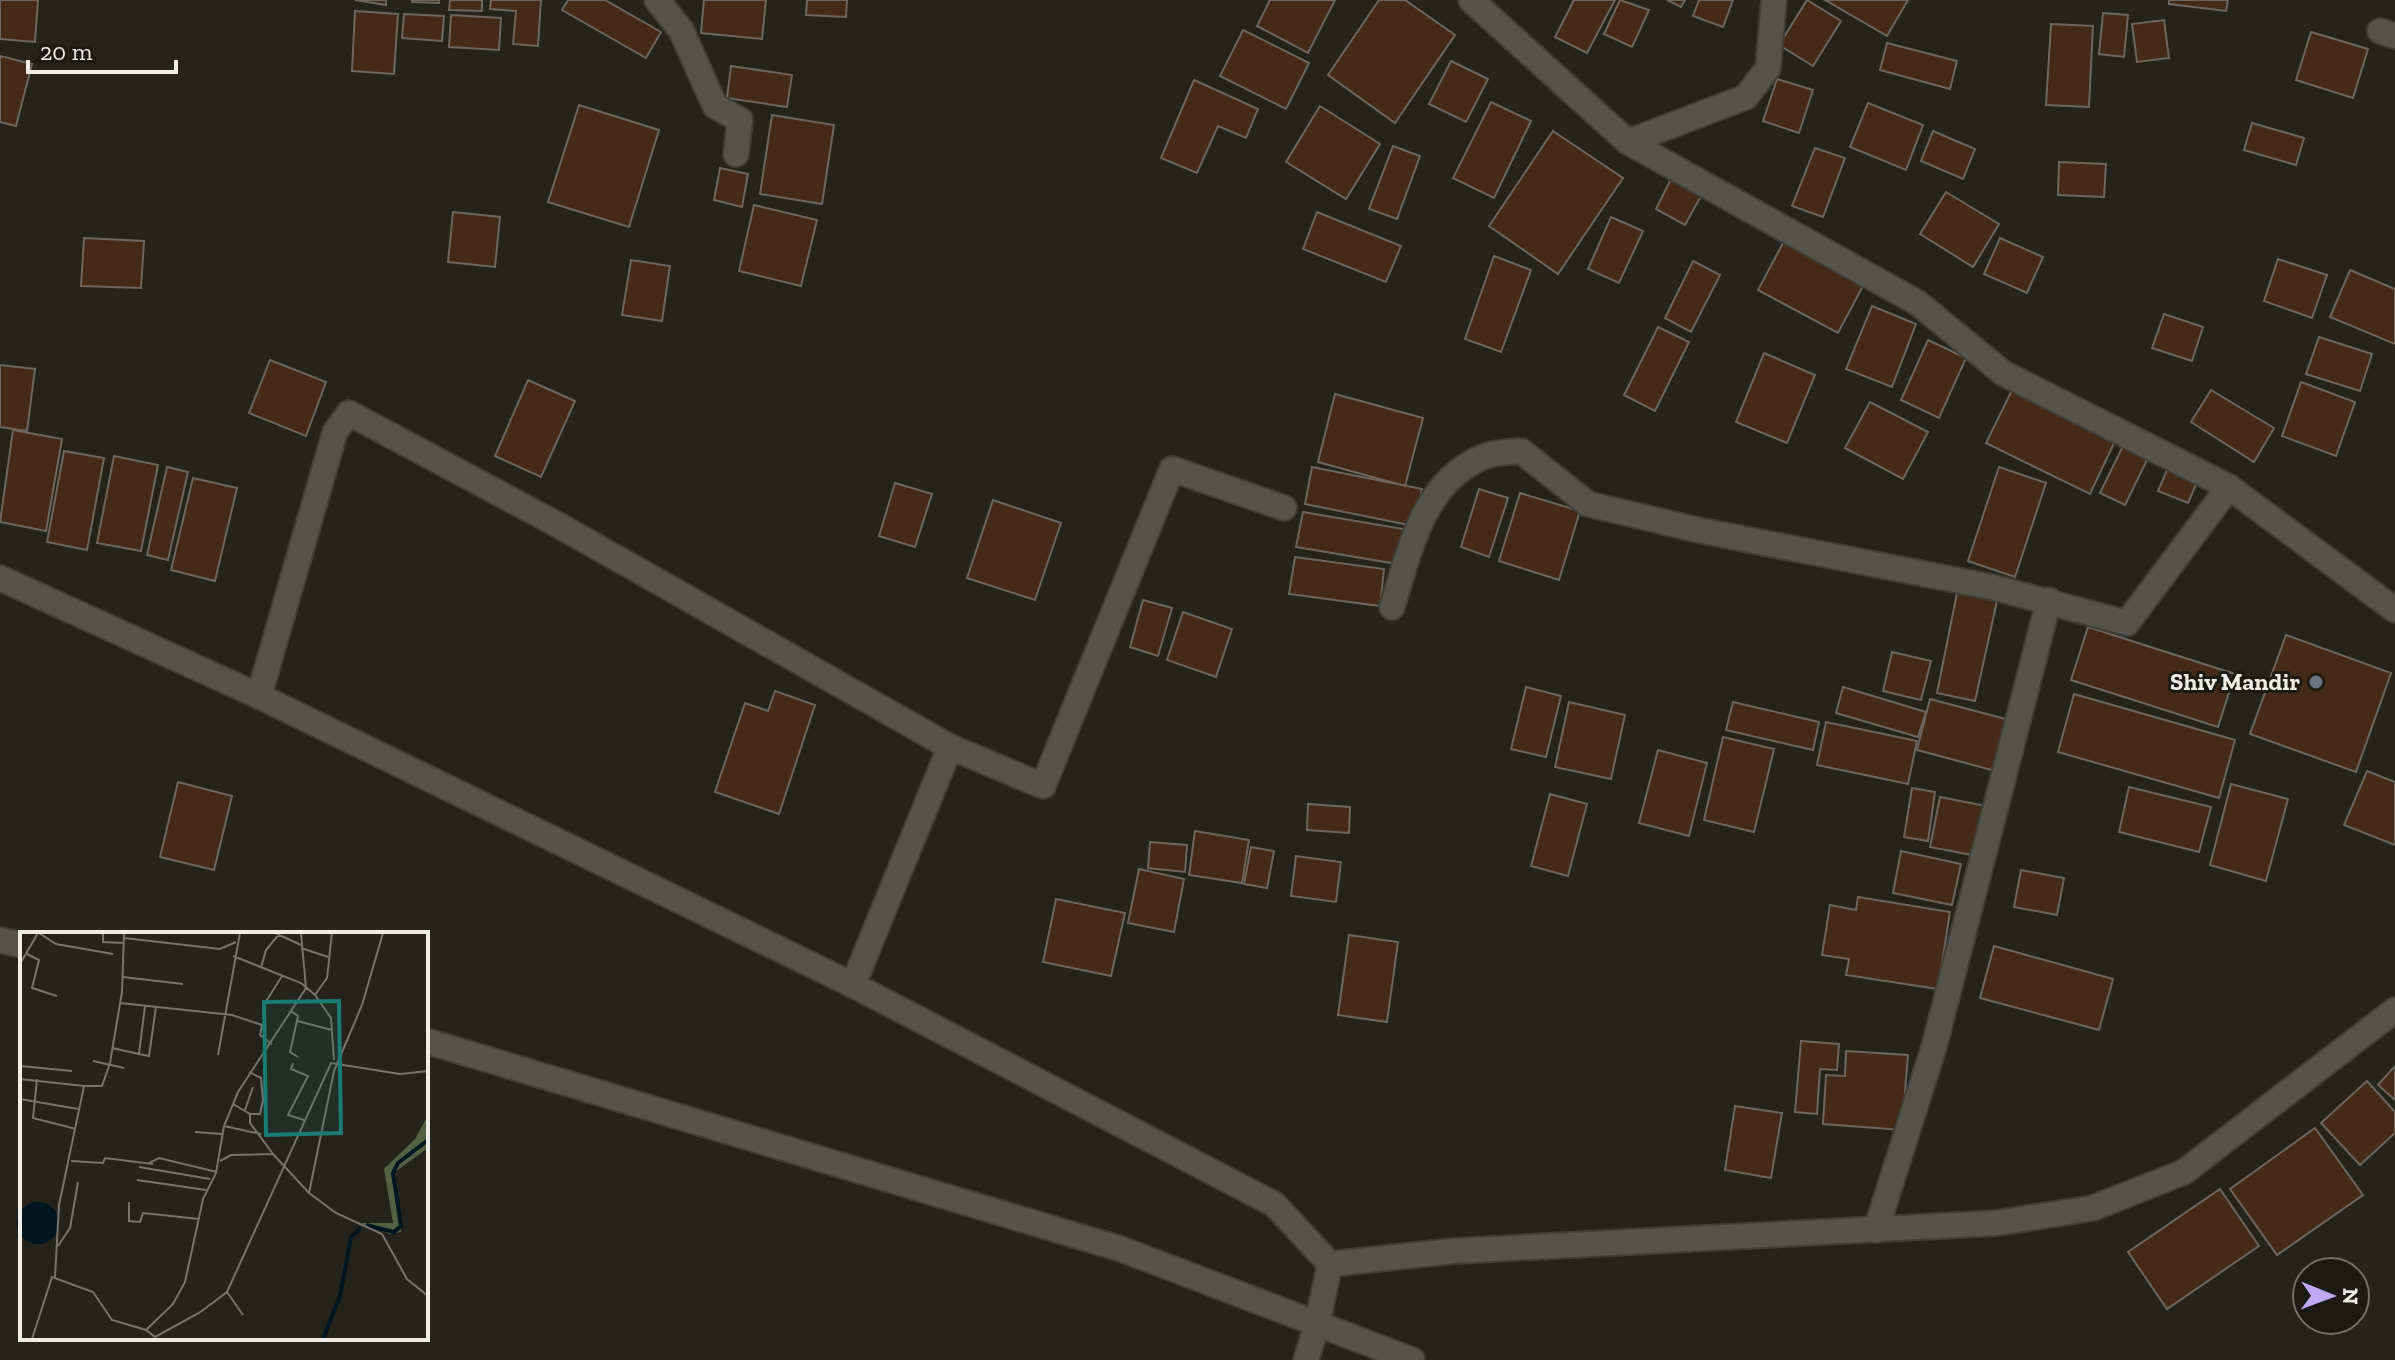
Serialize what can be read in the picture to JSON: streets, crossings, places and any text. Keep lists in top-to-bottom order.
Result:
{
  "places": ["Shiv Mandir"],
  "scale_bar": "20 m",
  "north": "right"
}
